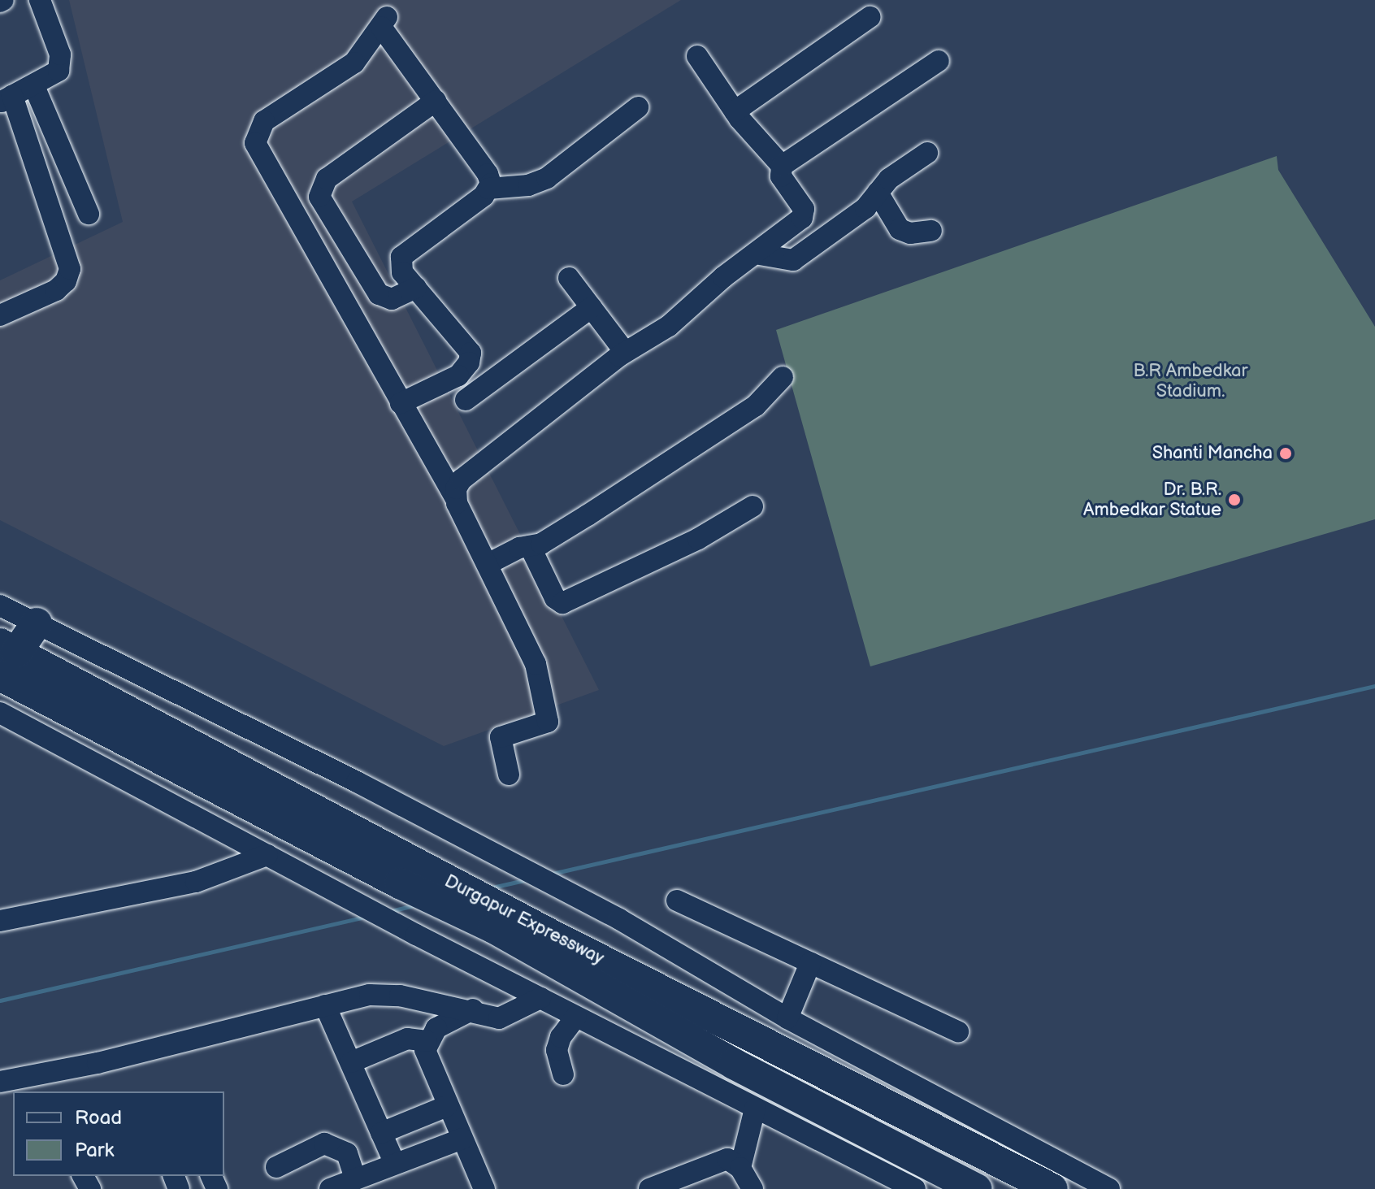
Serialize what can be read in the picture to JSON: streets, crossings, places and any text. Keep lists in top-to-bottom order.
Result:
{
  "streets": {
    "highway": ["Durgapur Expressway"]
  },
  "parks": ["B.R Ambedkar Stadium."],
  "places": ["Shanti Mancha", "Dr. B.R. Ambedkar Statue"],
  "legend": ["Road", "Park"]
}
